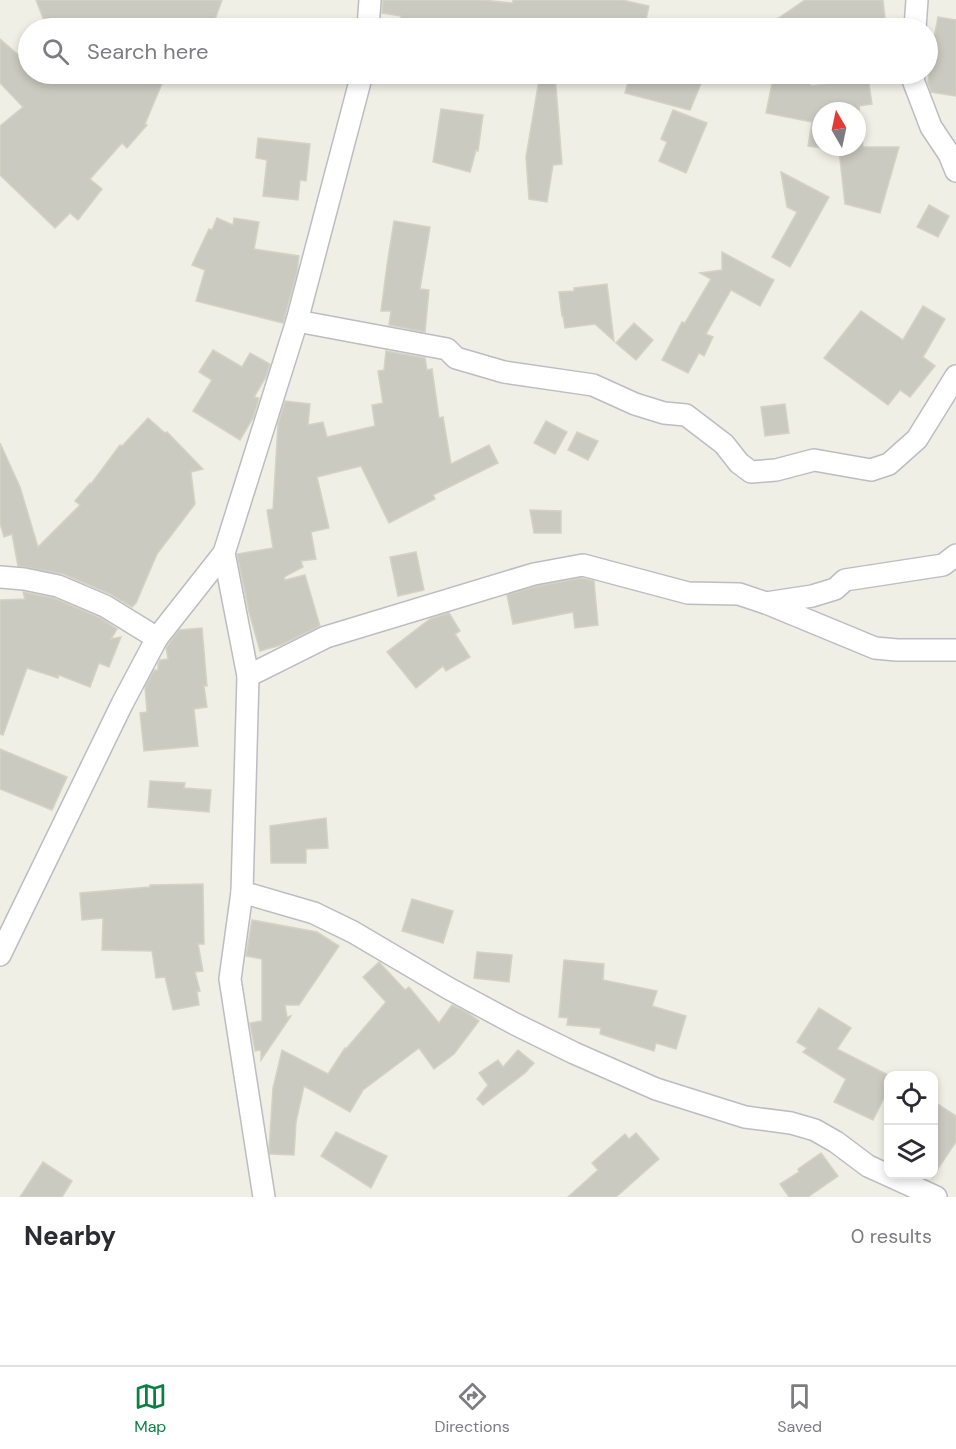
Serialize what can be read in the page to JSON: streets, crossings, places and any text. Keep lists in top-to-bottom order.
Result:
{
  "north": "top",
  "page": {
    "search": "Search here",
    "heading": ["Nearby", "0 results"],
    "nav": ["Map", "Directions", "Saved"]
  }
}
